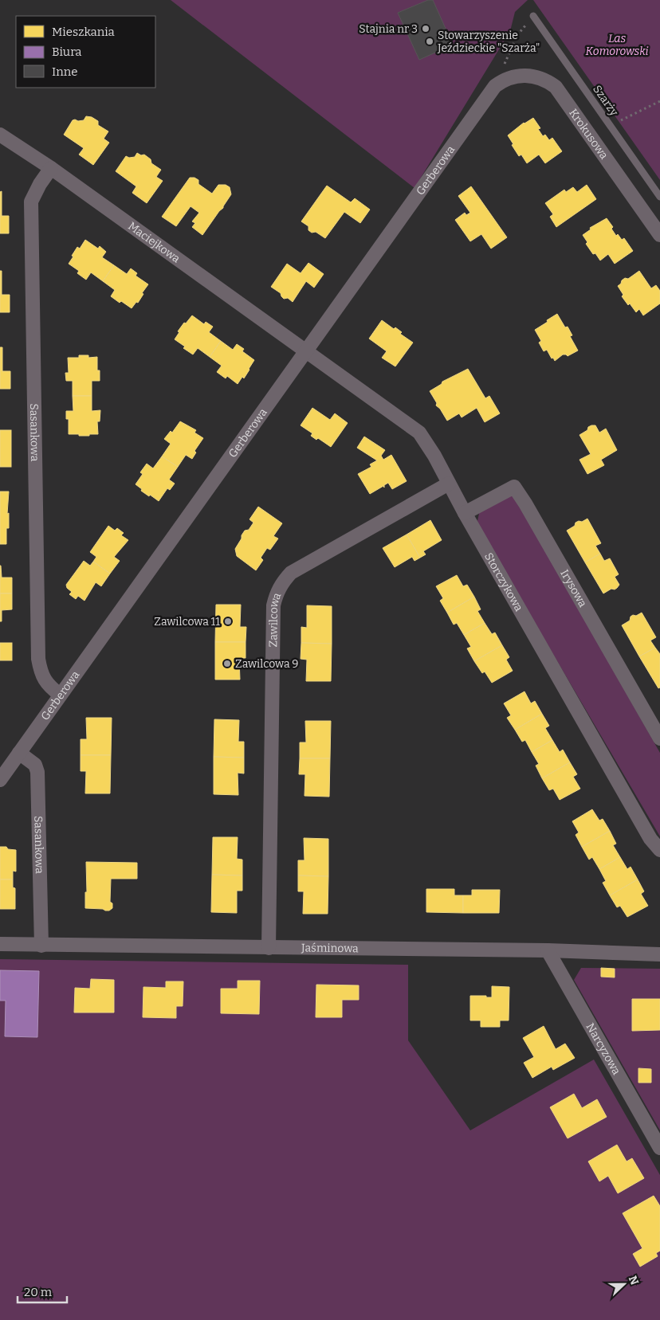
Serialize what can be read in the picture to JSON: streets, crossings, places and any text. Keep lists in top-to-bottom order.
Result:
{
  "streets": {
    "street": [
      "Krokusowa",
      "Gerberowa",
      "Maciejkowa",
      "Sasankowa",
      "Storczykowa",
      "Irysowa",
      "Zawilcowa",
      "Jaśminowa",
      "Narcyzowa"
    ],
    "lane": ["Szarży"]
  },
  "crossings": [
    ["Krokusowa", "Gerberowa"],
    ["Gerberowa", "Maciejkowa"],
    ["Gerberowa", "Sasankowa"],
    ["Gerberowa", "Storczykowa"],
    ["Maciejkowa", "Sasankowa"],
    ["Maciejkowa", "Storczykowa"],
    ["Sasankowa", "Jaśminowa"],
    ["Storczykowa", "Irysowa"],
    ["Storczykowa", "Zawilcowa"],
    ["Zawilcowa", "Jaśminowa"],
    ["Jaśminowa", "Narcyzowa"]
  ],
  "parks": ["Las Komorowski"],
  "places": [
    "Stajnia nr 3",
    "Stowarzyszenie Jeździeckie \"Szarża\"",
    "Zawilcowa 11",
    "Zawilcowa 9"
  ],
  "legend": ["Mieszkania", "Biura", "Inne"],
  "scale_bar": "20 m",
  "north": "right"
}
